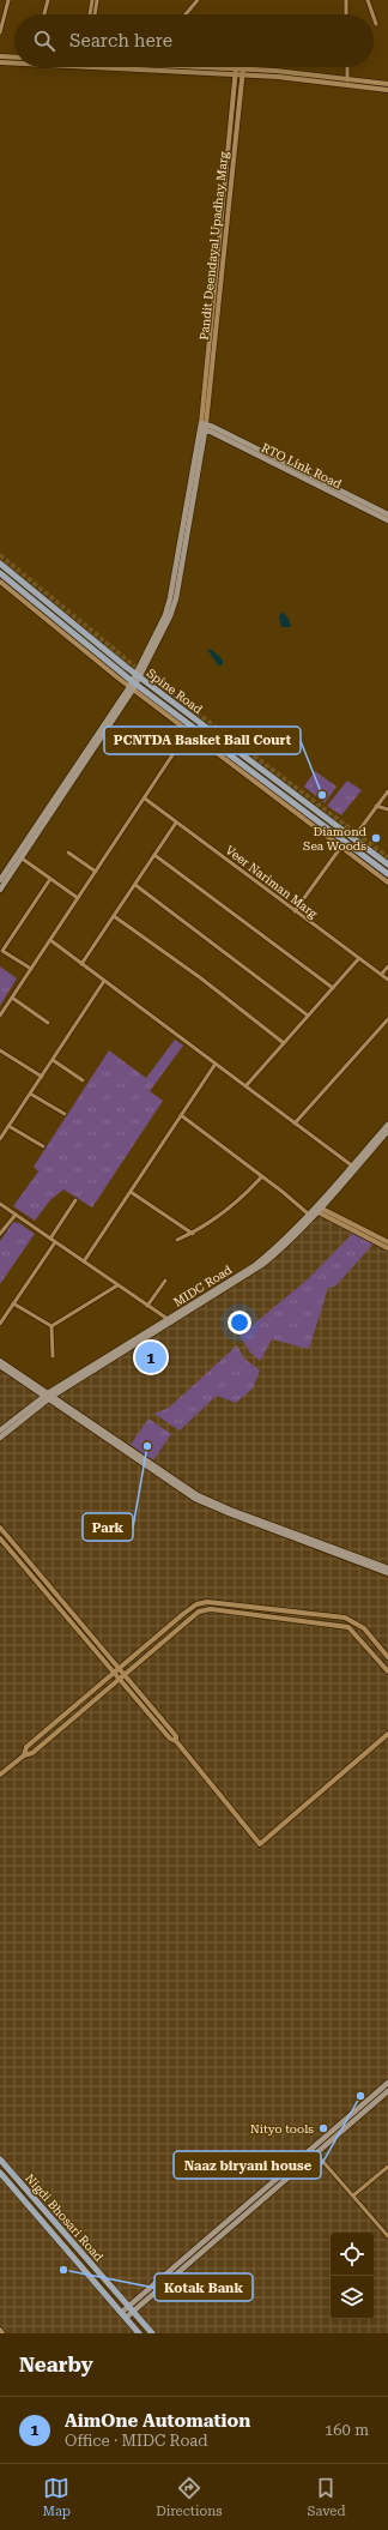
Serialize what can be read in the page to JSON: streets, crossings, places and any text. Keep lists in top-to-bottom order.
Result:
{
  "streets": {
    "main road": [
      "Pandit Deendayal Upadhay Marg",
      "RTO Link Road",
      "Spine Road",
      "MIDC Road",
      "Nigdi Bhosari Road"
    ],
    "street": ["Veer Nariman Marg"]
  },
  "crossings": [
    ["Pandit Deendayal Upadhay Marg", "RTO Link Road"],
    ["Pandit Deendayal Upadhay Marg", "Spine Road"]
  ],
  "places": [
    "PCNTDA Basket Ball Court",
    "Diamond Sea Woods",
    "Park",
    "Naaz biryani house",
    "Nityo tools",
    "Kotak Bank"
  ],
  "page": {
    "search": "Search here",
    "pins": "1",
    "heading": "Nearby",
    "list": [
      {
        "mark": "1",
        "name": "AimOne Automation",
        "note": "Office · MIDC Road",
        "value": "160 m"
      }
    ],
    "nav": ["Map", "Directions", "Saved"]
  }
}
